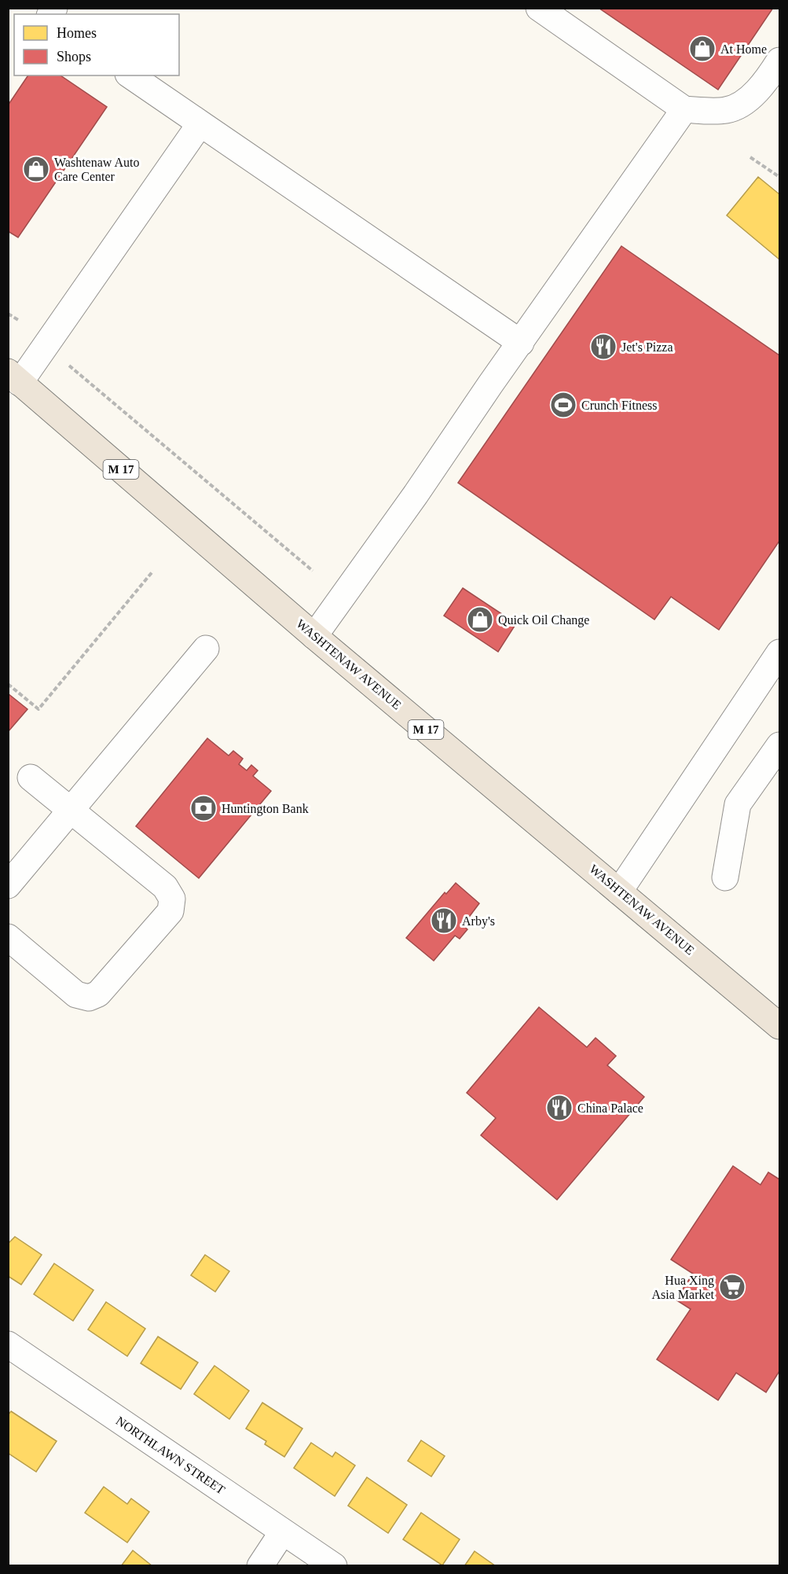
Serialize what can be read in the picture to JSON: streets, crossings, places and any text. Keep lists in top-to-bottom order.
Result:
{
  "streets": {
    "main road": ["M 17", "WASHTENAW AVENUE"],
    "street": ["NORTHLAWN STREET"]
  },
  "places": {
    "shop": ["At Home", "Washtenaw Auto Care Center", "Quick Oil Change"],
    "restaurant": ["Jet's Pizza", "Arby's", "China Palace"],
    "sports": ["Crunch Fitness"],
    "bank": ["Huntington Bank"],
    "supermarket": ["Hua Xing Asia Market"]
  },
  "legend": ["Homes", "Shops"]
}
